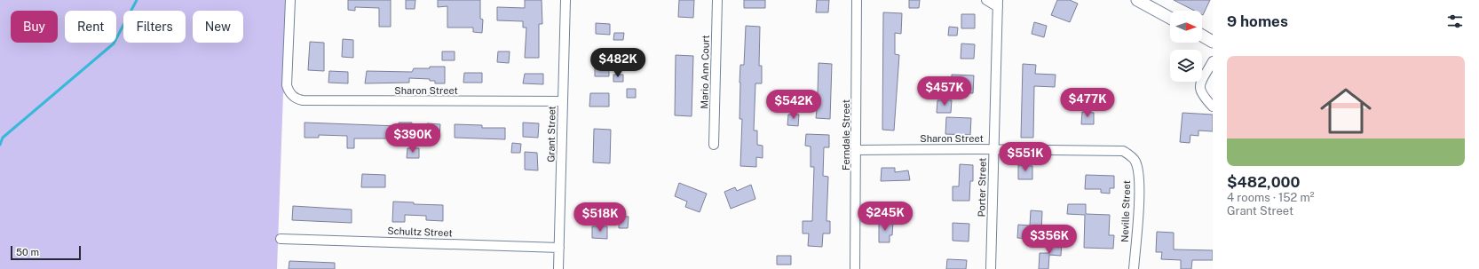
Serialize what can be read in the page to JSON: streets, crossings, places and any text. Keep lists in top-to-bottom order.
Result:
{
  "streets": {
    "street": [
      "Mario Ann Court",
      "Sharon Street",
      "Grant Street",
      "Ferndale Street",
      "Porter Street",
      "Neville Street",
      "Schultz Street"
    ]
  },
  "crossings": [
    ["Sharon Street", "Grant Street"],
    ["Sharon Street", "Ferndale Street"],
    ["Sharon Street", "Porter Street"],
    ["Sharon Street", "Neville Street"],
    ["Grant Street", "Schultz Street"]
  ],
  "scale_bar": "50 m",
  "north": "right",
  "page": {
    "heading": "9 homes",
    "chip": [
      "Buy",
      "Rent",
      "Filters",
      "New"
    ],
    "list": [
      {
        "name": "$482,000",
        "note": "4 rooms · 152 m² · Grant Street"
      }
    ],
    "price": [
      "$482K",
      "$457K",
      "$477K",
      "$542K",
      "$390K",
      "$551K",
      "$245K",
      "$518K",
      "$356K"
    ],
    "scale": "50 m"
  }
}
